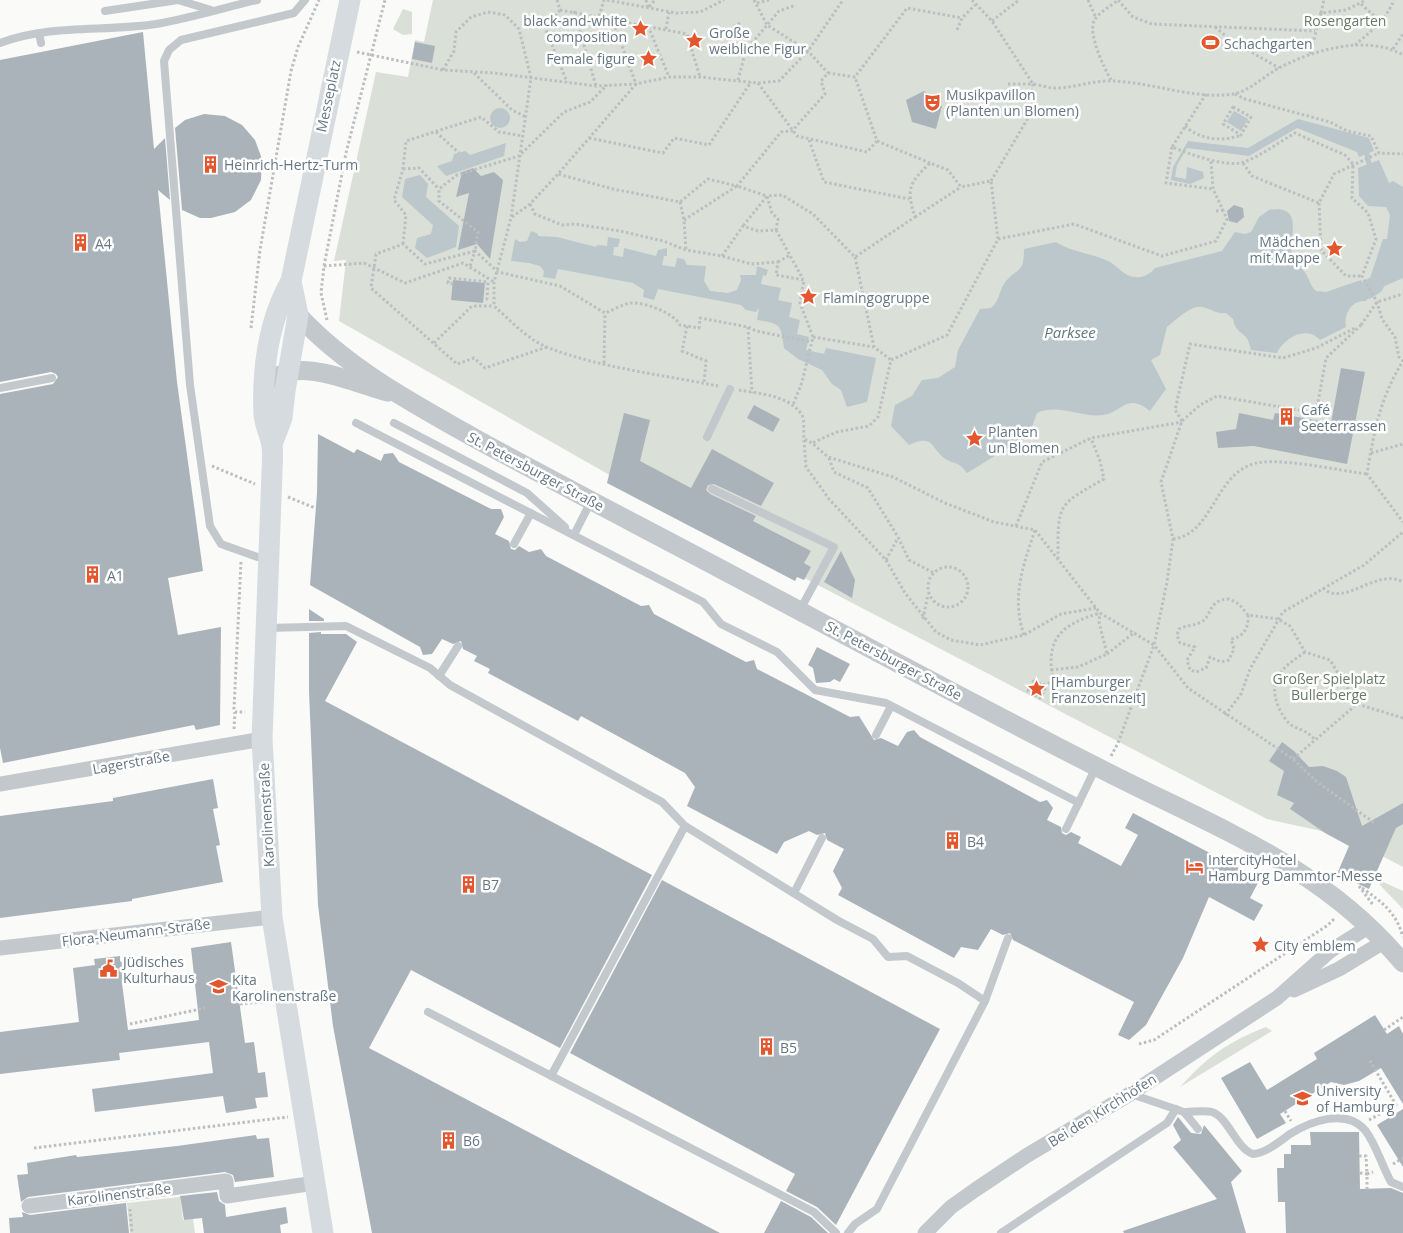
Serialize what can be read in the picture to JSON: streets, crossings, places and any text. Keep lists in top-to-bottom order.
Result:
{
  "streets": {
    "main road": ["Messeplatz", "Karolinenstraße"],
    "street": [
      "St. Petersburger Straße",
      "Lagerstraße",
      "Flora-Neumann-Straße",
      "Bei den Kirchhöfen"
    ]
  },
  "crossings": [
    ["Messeplatz", "St. Petersburger Straße"],
    ["Messeplatz", "Karolinenstraße"],
    ["St. Petersburger Straße", "Karolinenstraße"],
    ["St. Petersburger Straße", "Bei den Kirchhöfen"],
    ["Lagerstraße", "Karolinenstraße"],
    ["Karolinenstraße", "Flora-Neumann-Straße"]
  ],
  "water": ["Parksee"],
  "parks": ["Rosengarten", "Großer Spielplatz Bullerberge"],
  "places": {
    "place": [
      "black-and-white composition",
      "Große weibliche Figur",
      "Female figure",
      "Mädchen mit Mappe",
      "Flamingogruppe",
      "Planten un Blomen",
      "[Hamburger Franzosenzeit]",
      "City emblem"
    ],
    "sports": ["Schachgarten"],
    "theatre": ["Musikpavillon (Planten un Blomen)"],
    "building": [
      "Heinrich-Hertz-Turm",
      "A4",
      "Café Seeterrassen",
      "A1",
      "B4",
      "B7",
      "B5",
      "B6"
    ],
    "hotel": ["IntercityHotel Hamburg Dammtor-Messe"],
    "public building": ["Jüdisches Kulturhaus"],
    "school or university": ["Kita Karolinenstraße", "University of Hamburg"]
  }
}
